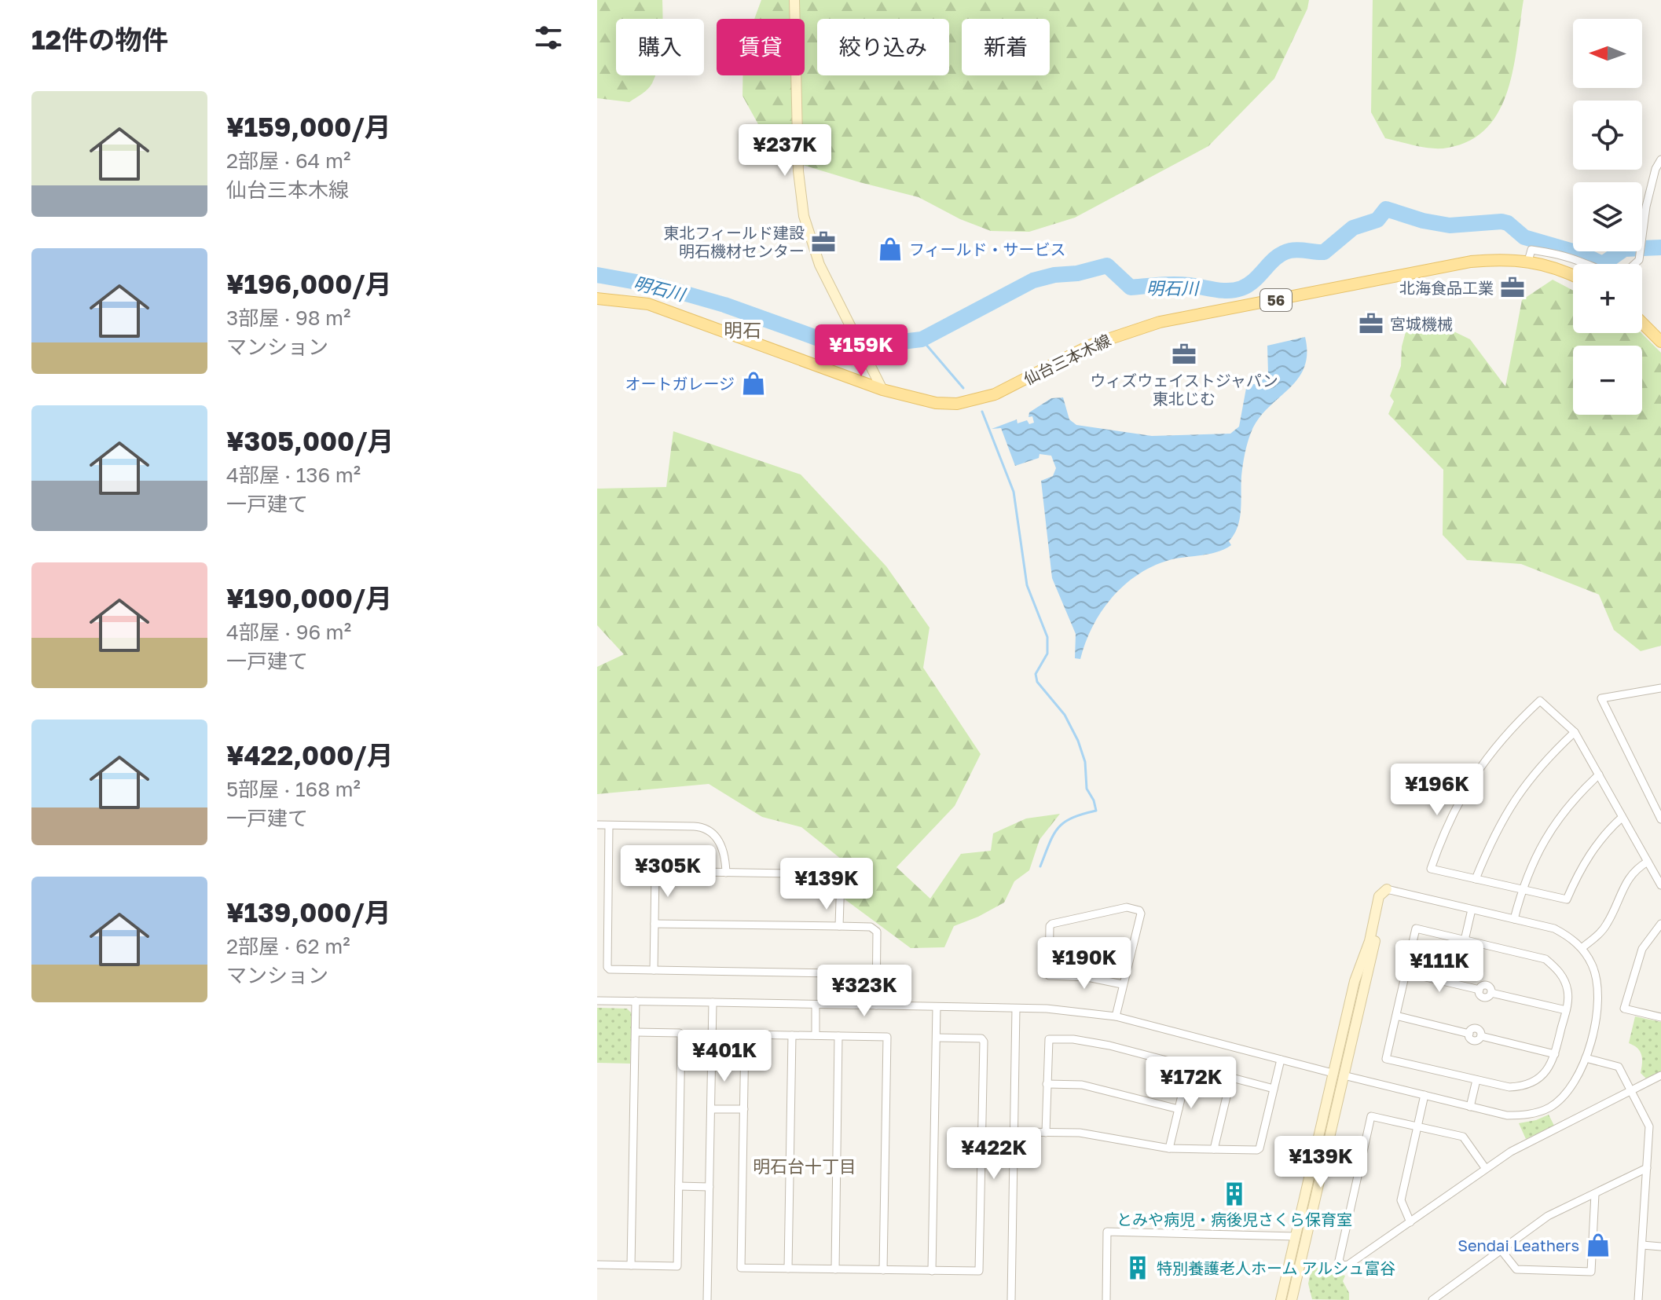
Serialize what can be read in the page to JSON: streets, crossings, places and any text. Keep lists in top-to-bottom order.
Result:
{
  "streets": {
    "main road": ["56", "仙台三本木線"]
  },
  "districts": ["明石", "明石台十丁目"],
  "water": ["明石川"],
  "places": {
    "office": [
      "東北フィールド建設 明石機材センター",
      "北海食品工業",
      "宮城機械",
      "ウィズウェイストジャパン 東北じむ"
    ],
    "shop": ["フィールド・サービス", "オートガレージ", "Sendai Leathers"],
    "building": ["とみや病児・病後児さくら保育室", "特別養護老人ホーム アルシュ富谷"]
  },
  "north": "left",
  "page": {
    "heading": "12件の物件",
    "map_buttons": ["+", "−"],
    "chip": [
      "購入",
      "賃貸",
      "絞り込み",
      "新着"
    ],
    "list": [
      {
        "name": "¥159,000/月",
        "note": "2部屋 · 64 m² · 仙台三本木線"
      },
      {
        "name": "¥196,000/月",
        "note": "3部屋 · 98 m² · マンション"
      },
      {
        "name": "¥305,000/月",
        "note": "4部屋 · 136 m² · 一戸建て"
      },
      {
        "name": "¥190,000/月",
        "note": "4部屋 · 96 m² · 一戸建て"
      },
      {
        "name": "¥422,000/月",
        "note": "5部屋 · 168 m² · 一戸建て"
      },
      {
        "name": "¥139,000/月",
        "note": "2部屋 · 62 m² · マンション"
      }
    ],
    "price": [
      "¥237K",
      "¥159K",
      "¥196K",
      "¥305K",
      "¥139K",
      "¥190K",
      "¥111K",
      "¥323K",
      "¥401K",
      "¥172K",
      "¥422K",
      "¥139K"
    ]
  }
}
